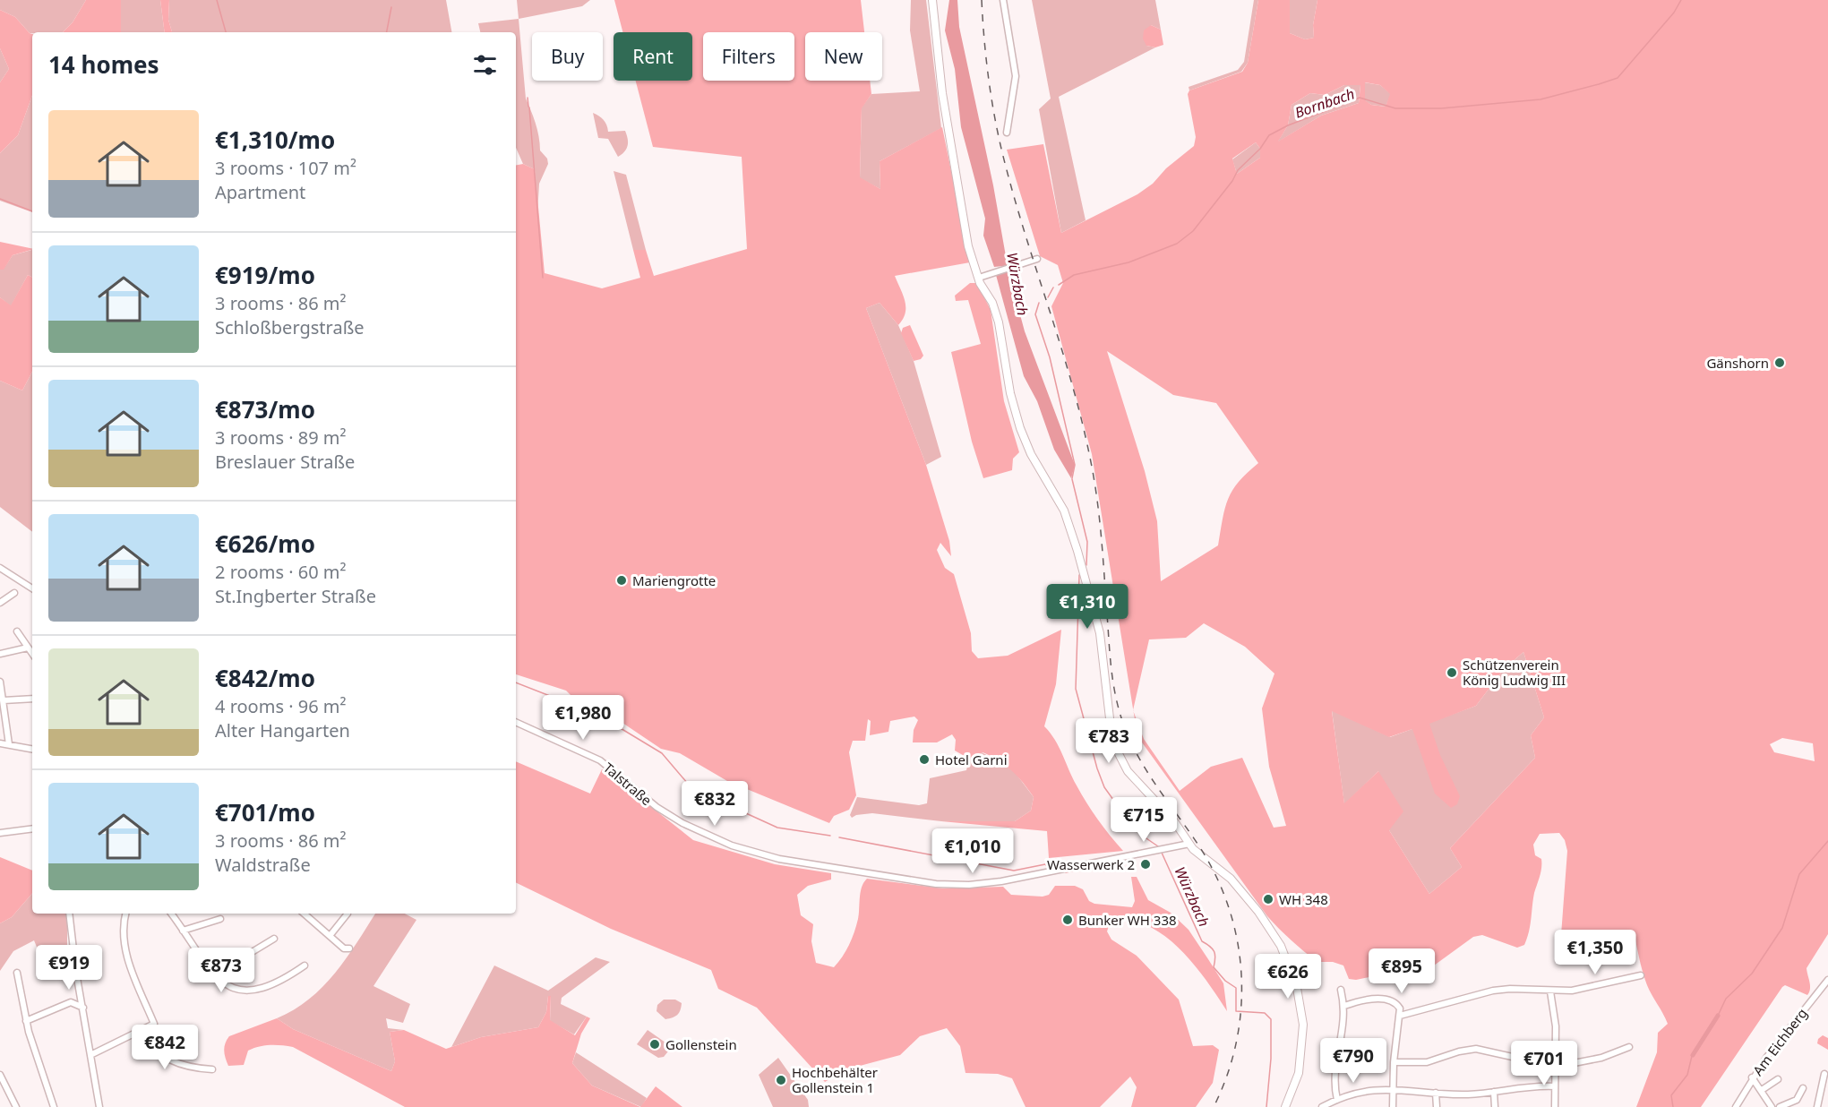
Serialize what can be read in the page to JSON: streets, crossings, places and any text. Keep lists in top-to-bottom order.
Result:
{
  "streets": {
    "street": ["Talstraße", "Am Eichberg"]
  },
  "water": ["Bornbach", "Würzbach"],
  "places": [
    "Gänshorn",
    "Mariengrotte",
    "Schützenverein König Ludwig III",
    "Hotel Garni",
    "Wasserwerk 2",
    "WH 348",
    "Bunker WH 338",
    "Gollenstein",
    "Hochbehälter Gollenstein 1"
  ],
  "page": {
    "chip": [
      "Buy",
      "Rent",
      "Filters",
      "New"
    ],
    "heading": "14 homes",
    "list": [
      {
        "name": "€1,310/mo",
        "note": "3 rooms · 107 m² · Apartment"
      },
      {
        "name": "€919/mo",
        "note": "3 rooms · 86 m² · Schloßbergstraße"
      },
      {
        "name": "€873/mo",
        "note": "3 rooms · 89 m² · Breslauer Straße"
      },
      {
        "name": "€626/mo",
        "note": "2 rooms · 60 m² · St.Ingberter Straße"
      },
      {
        "name": "€842/mo",
        "note": "4 rooms · 96 m² · Alter Hangarten"
      },
      {
        "name": "€701/mo",
        "note": "3 rooms · 86 m² · Waldstraße"
      }
    ],
    "price": [
      "€1,310",
      "€1,980",
      "€783",
      "€832",
      "€715",
      "€1,010",
      "€1,350",
      "€919",
      "€873",
      "€895",
      "€626",
      "€842",
      "€790",
      "€701"
    ]
  }
}
